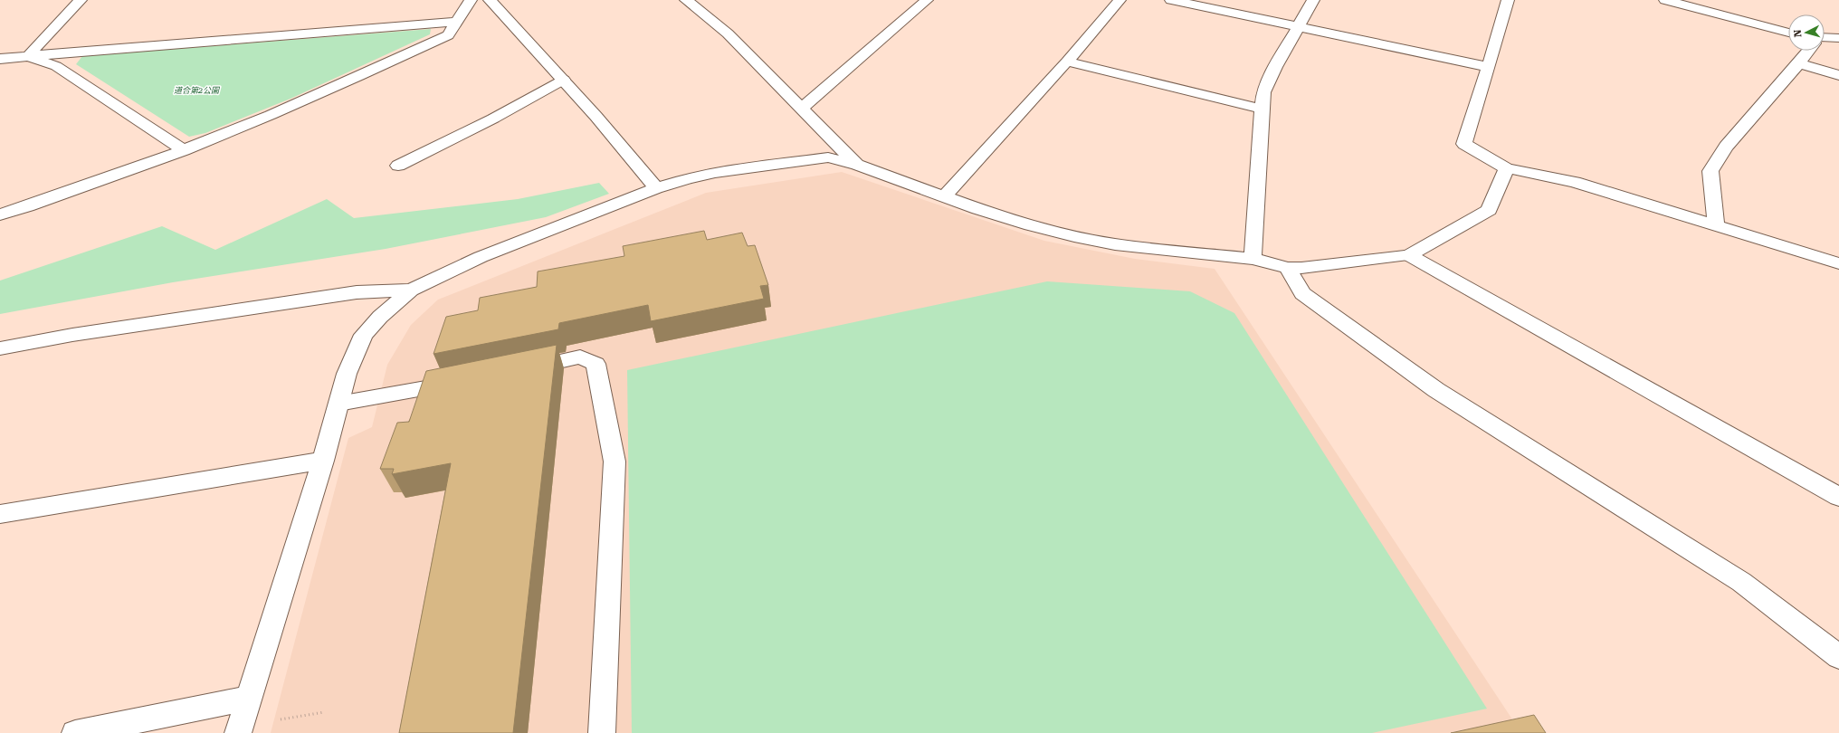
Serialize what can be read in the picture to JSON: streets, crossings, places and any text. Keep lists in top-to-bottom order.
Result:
{
  "parks": ["道合第2公園"],
  "north": "left"
}
